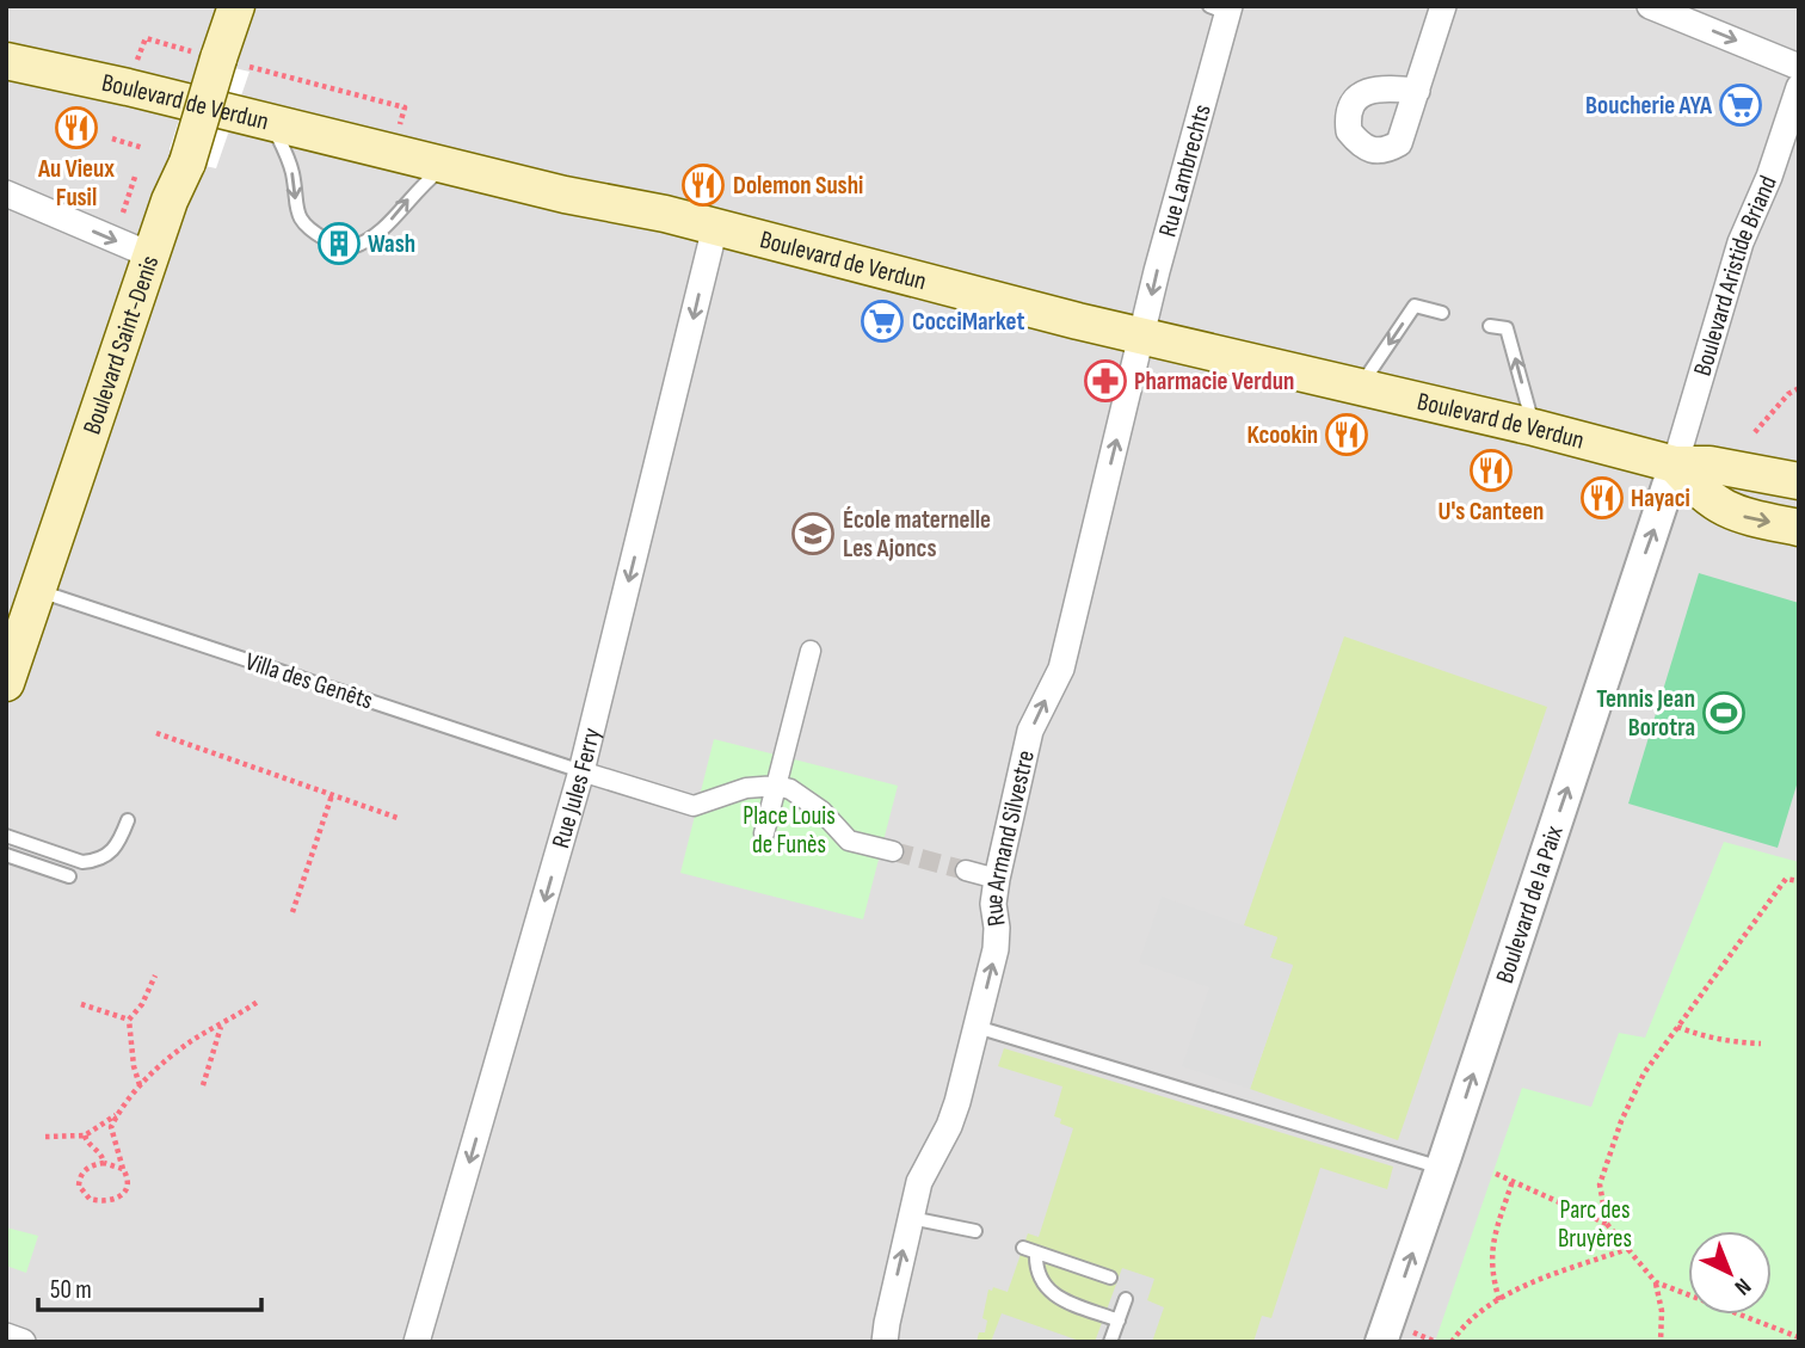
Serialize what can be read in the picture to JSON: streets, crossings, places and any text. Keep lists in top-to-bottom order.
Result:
{
  "streets": {
    "main road": ["Boulevard de Verdun", "Boulevard Saint-Denis"],
    "street": [
      "Rue Lambrechts",
      "Boulevard Aristide Briand",
      "Rue Jules Ferry",
      "Rue Armand Silvestre",
      "Boulevard de la Paix"
    ],
    "lane": ["Villa des Genêts"]
  },
  "crossings": [
    ["Boulevard de Verdun", "Rue Lambrechts"],
    ["Boulevard de Verdun", "Boulevard Aristide Briand"],
    ["Boulevard de Verdun", "Rue Jules Ferry"],
    ["Boulevard de Verdun", "Rue Armand Silvestre"],
    ["Boulevard de Verdun", "Boulevard de la Paix"],
    ["Rue Lambrechts", "Rue Armand Silvestre"],
    ["Boulevard Aristide Briand", "Boulevard de la Paix"],
    ["Boulevard Saint-Denis", "Villa des Genêts"],
    ["Villa des Genêts", "Rue Jules Ferry"]
  ],
  "one_way": [
    "Rue Lambrechts",
    "Rue Jules Ferry",
    "Rue Armand Silvestre",
    "Boulevard de la Paix"
  ],
  "parks": ["Place Louis de Funès", "Parc des Bruyères"],
  "places": {
    "supermarket": ["Boucherie AYA", "CocciMarket"],
    "restaurant": [
      "Au Vieux Fusil",
      "Dolemon Sushi",
      "Kcookin",
      "U's Canteen",
      "Hayaci"
    ],
    "building": ["Wash"],
    "pharmacy": ["Pharmacie Verdun"],
    "school or university": ["École maternelle Les Ajoncs"],
    "sports": ["Tennis Jean Borotra"]
  },
  "scale_bar": "50 m",
  "north": "bottom right"
}
